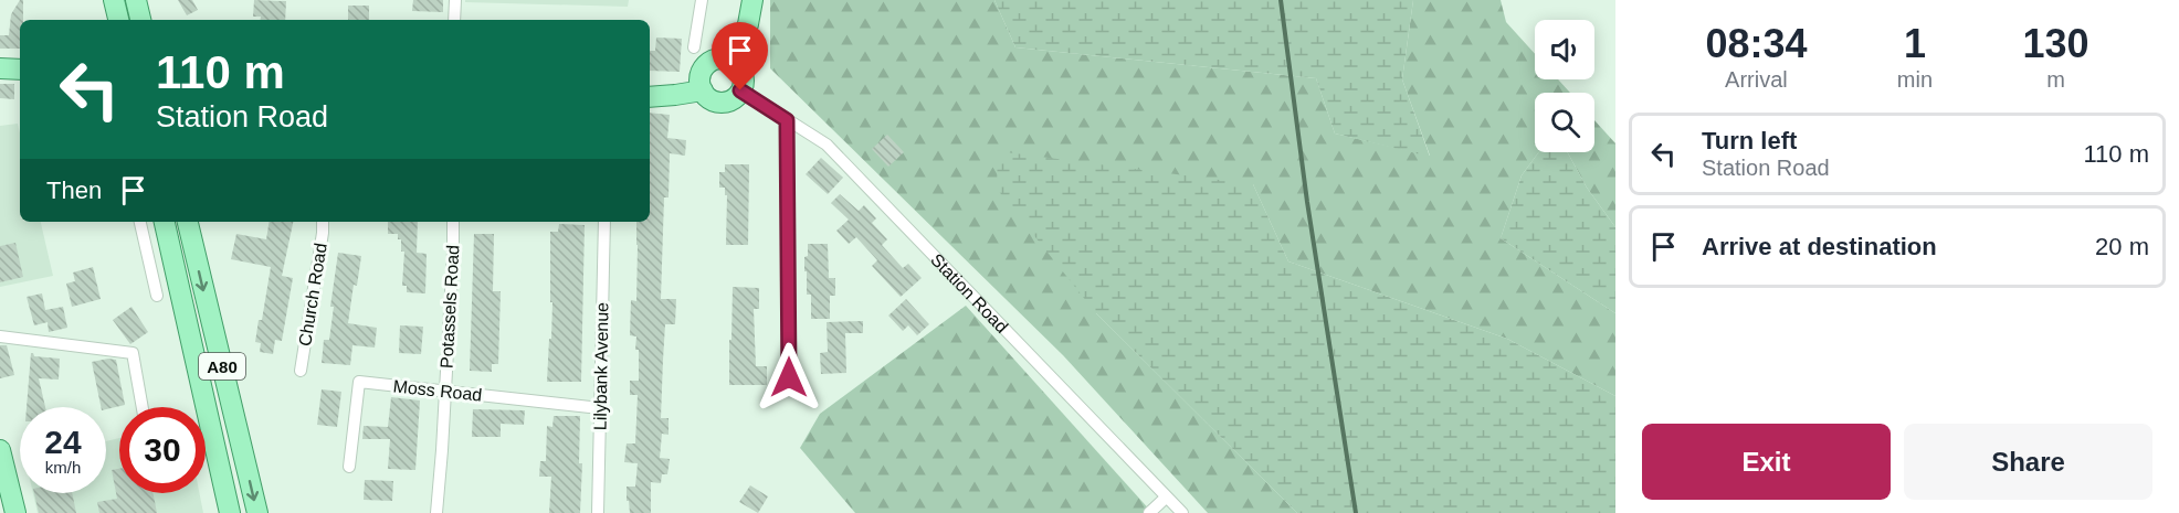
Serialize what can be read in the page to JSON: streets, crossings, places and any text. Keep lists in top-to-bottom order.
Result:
{
  "streets": {
    "main road": ["A80"],
    "street": [
      "Station Road",
      "Church Road",
      "Potassels Road",
      "Lilybank Avenue",
      "Moss Road"
    ]
  },
  "crossings": [
    ["Potassels Road", "Moss Road"],
    ["Lilybank Avenue", "Moss Road"]
  ],
  "page": {
    "eta": [
      "08:34",
      "Arrival",
      "1",
      "min",
      "130",
      "m"
    ],
    "turn": ["110 m", "Station Road"],
    "list": [
      {
        "name": "Turn left",
        "note": "Station Road",
        "value": "110 m"
      },
      {
        "name": "Arrive at destination",
        "value": "20 m"
      }
    ],
    "then": "Then",
    "speed": "24 km/h",
    "limit": "30",
    "buttons": ["Exit", "Share"]
  }
}
